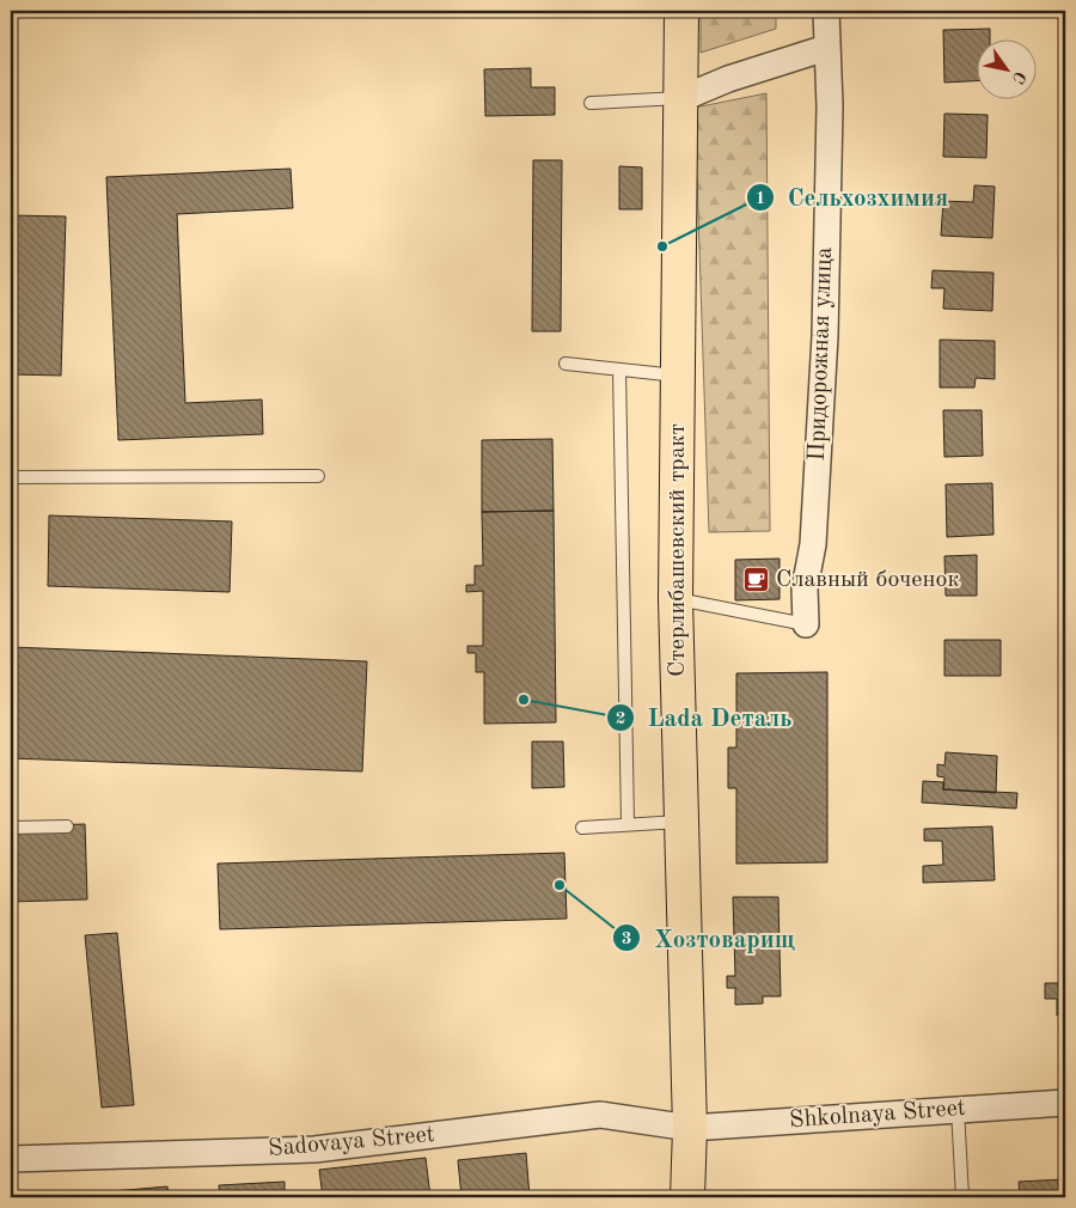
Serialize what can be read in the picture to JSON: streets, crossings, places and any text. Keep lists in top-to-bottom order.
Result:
{
  "streets": {
    "main road": ["Стерлибашевский тракт"],
    "street": ["Придорожная улица", "Shkolnaya Street", "Sadovaya Street"]
  },
  "crossings": [
    ["Стерлибашевский тракт", "Shkolnaya Street"],
    ["Стерлибашевский тракт", "Sadovaya Street"],
    ["Shkolnaya Street", "Sadovaya Street"]
  ],
  "places": {
    "other": ["Сельхозхимия", "Lada Dеталь", "Хозтоварищ"],
    "cafe": ["Славный боченок"]
  },
  "north": "bottom right"
}
